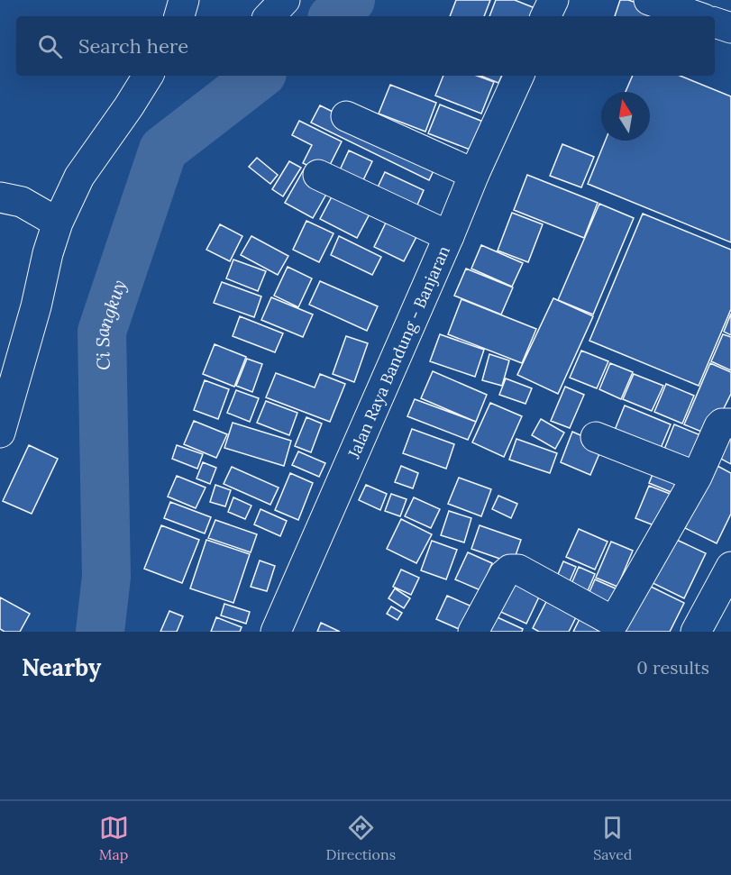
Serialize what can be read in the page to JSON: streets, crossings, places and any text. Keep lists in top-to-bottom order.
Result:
{
  "streets": {
    "street": ["Jalan Raya Bandung - Banjaran"]
  },
  "water": ["Ci Sangkuy"],
  "north": "top",
  "page": {
    "search": "Search here",
    "heading": ["Nearby", "0 results"],
    "nav": ["Map", "Directions", "Saved"]
  }
}
